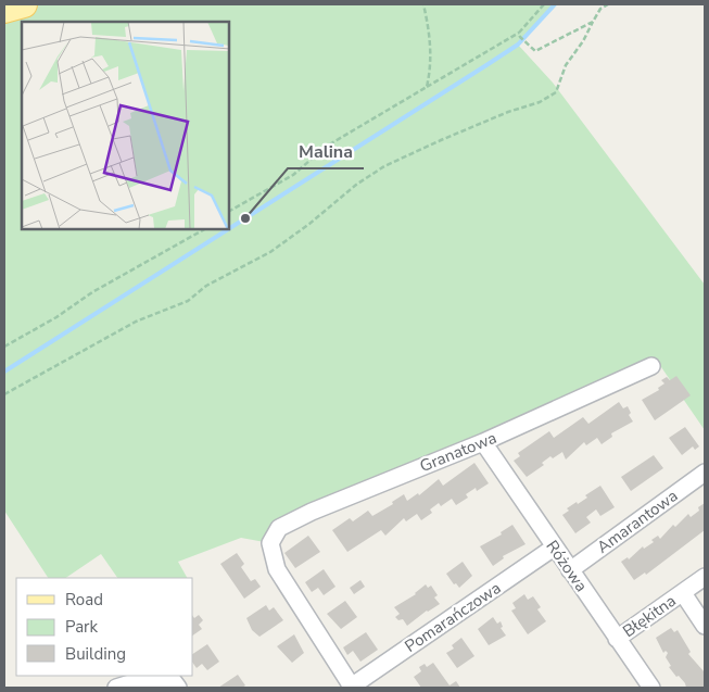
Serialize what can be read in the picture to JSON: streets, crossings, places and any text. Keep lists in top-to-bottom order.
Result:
{
  "streets": {
    "street": [
      "Granatowa",
      "Amarantowa",
      "Różowa",
      "Błękitna",
      "Pomarańczowa"
    ]
  },
  "crossings": [
    ["Granatowa", "Różowa"],
    ["Granatowa", "Pomarańczowa"],
    ["Amarantowa", "Różowa"],
    ["Różowa", "Błękitna"],
    ["Różowa", "Pomarańczowa"]
  ],
  "places": ["Malina"],
  "legend": ["Road", "Park", "Building"]
}
